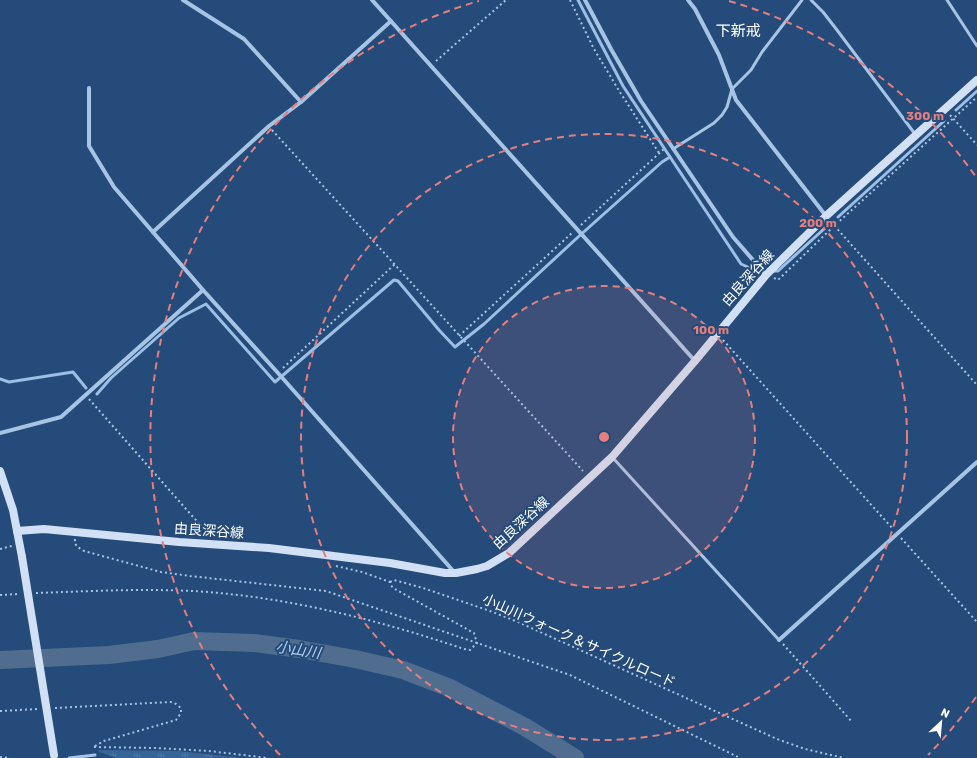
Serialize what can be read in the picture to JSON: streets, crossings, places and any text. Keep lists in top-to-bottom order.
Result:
{
  "streets": {
    "main road": ["由良深谷線"],
    "path": ["小山川ウォーク＆サイクルロード"]
  },
  "districts": ["下新戒"],
  "water": ["小山川"],
  "north": "top right",
  "rings": ["300 m", "200 m", "100 m"]
}
